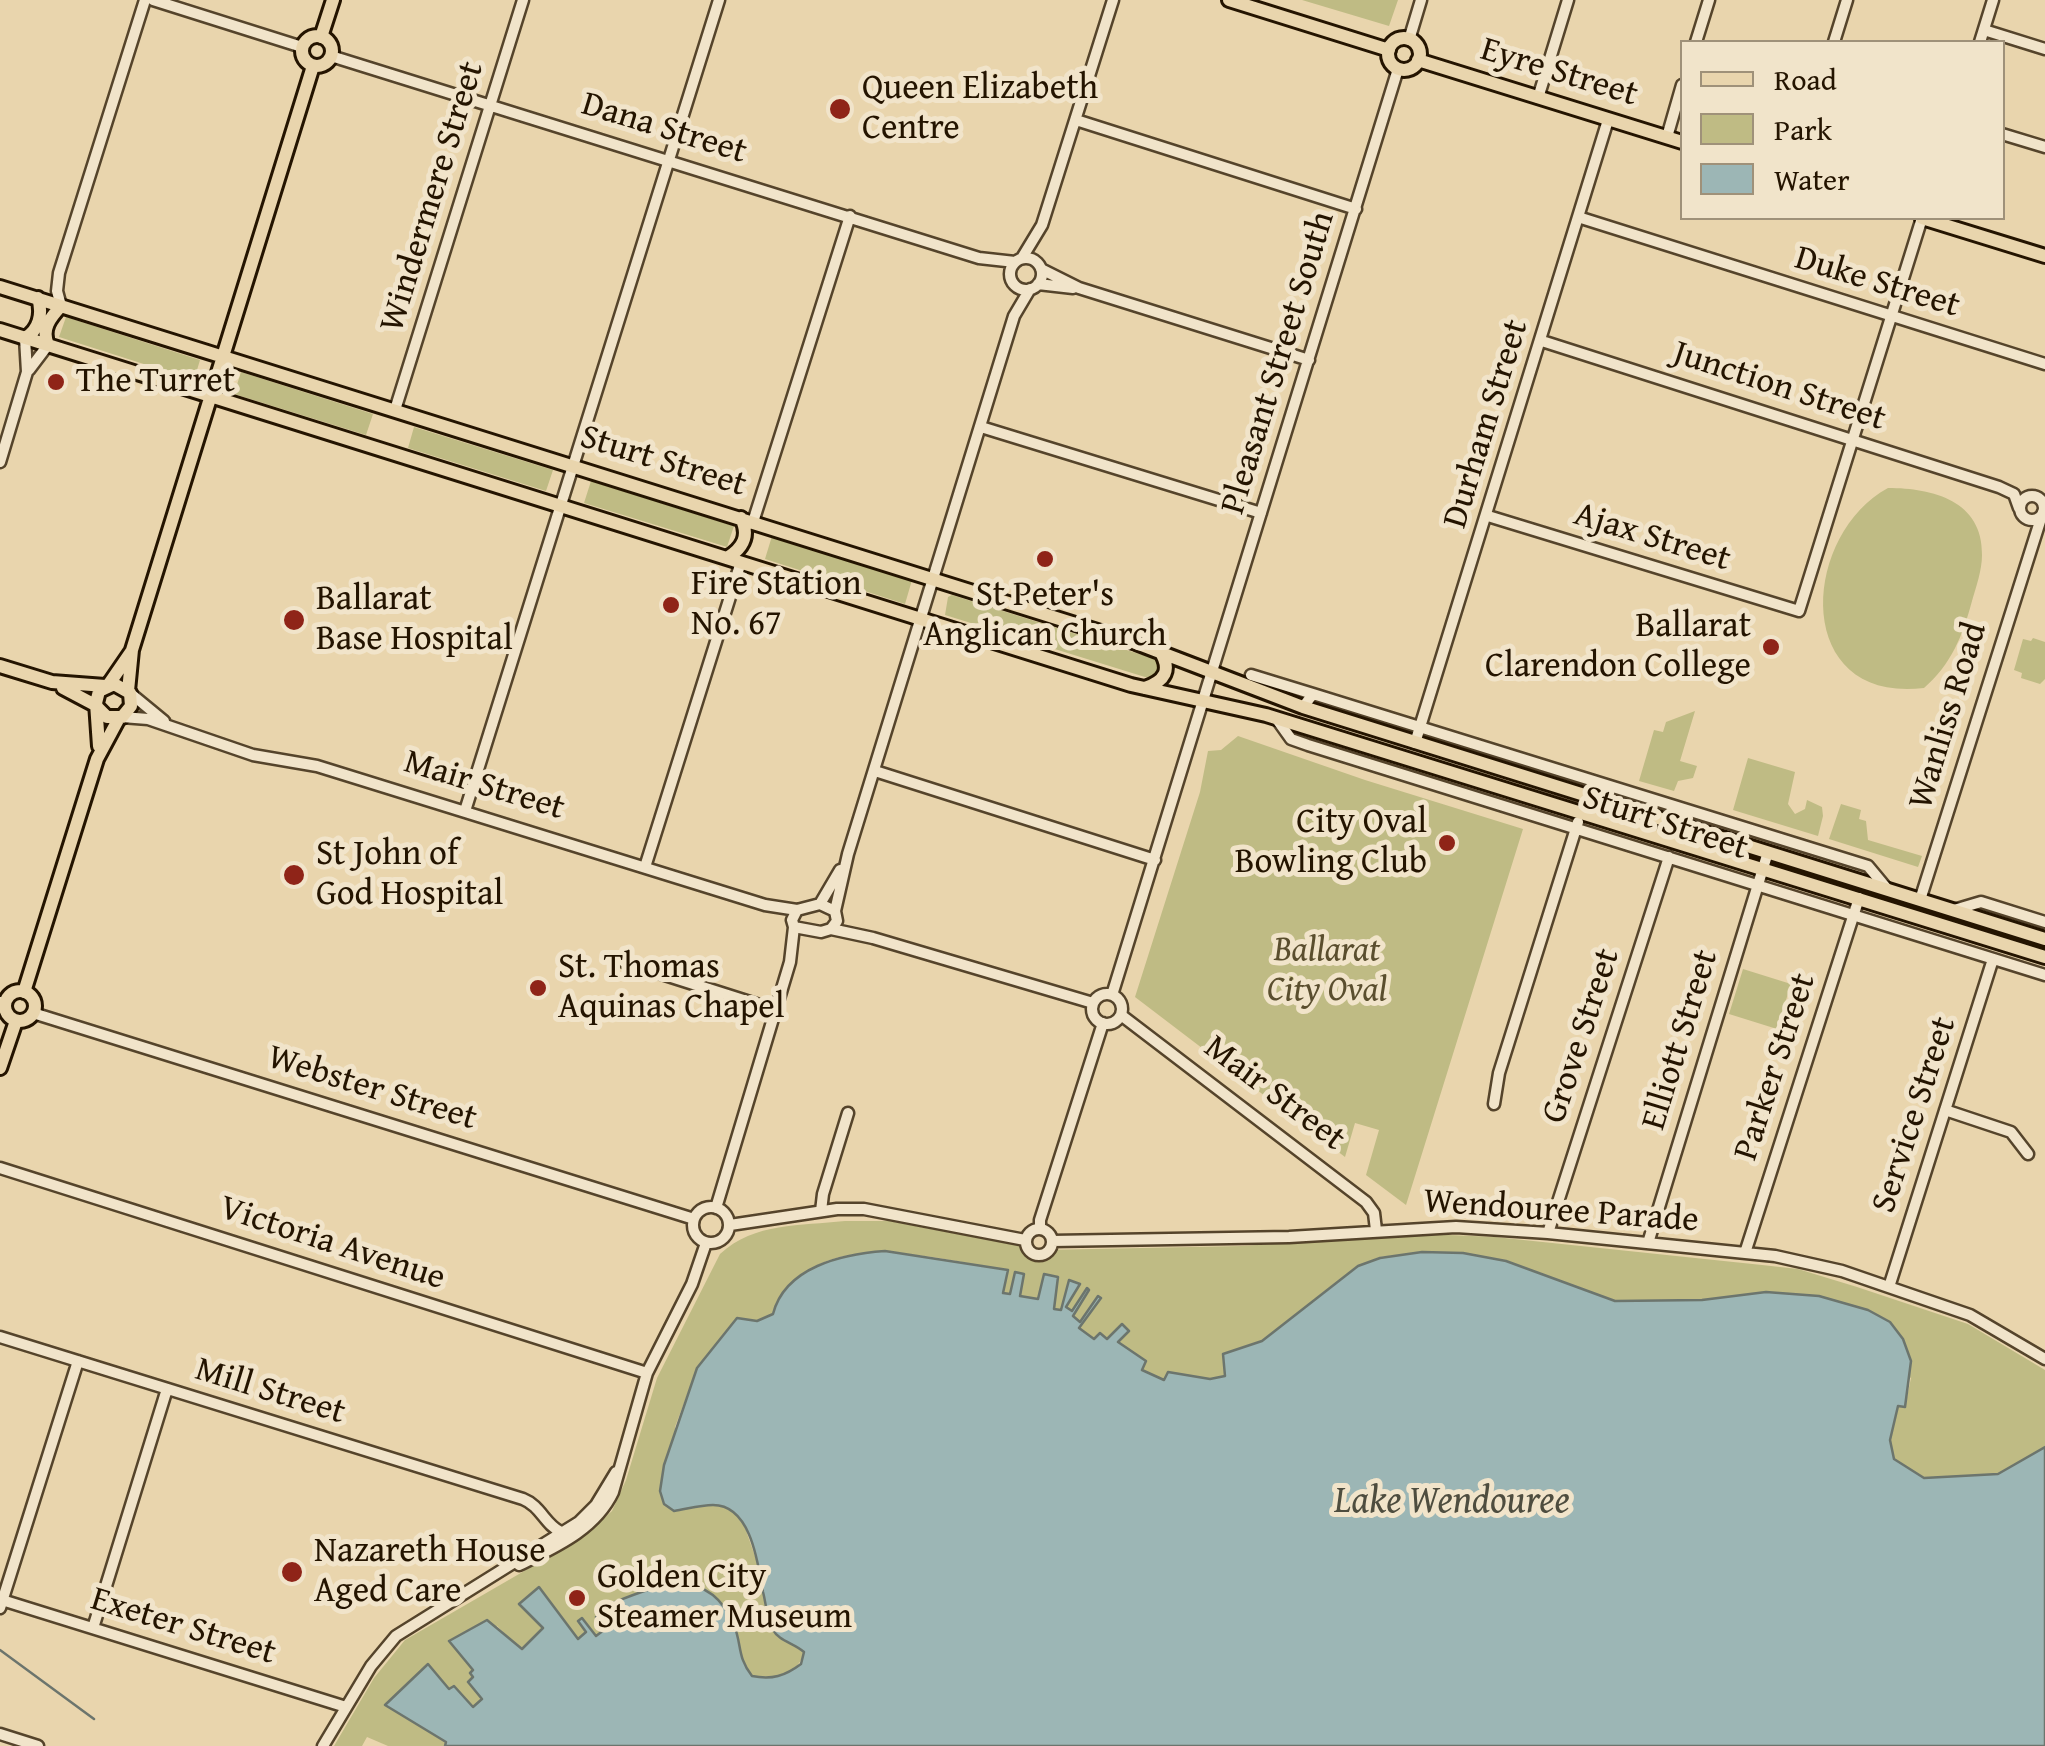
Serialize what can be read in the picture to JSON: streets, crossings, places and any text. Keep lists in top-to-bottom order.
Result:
{
  "streets": {
    "main road": ["Eyre Street", "Sturt Street"],
    "street": [
      "Dana Street",
      "Windermere Street",
      "Duke Street",
      "Pleasant Street South",
      "Junction Street",
      "Durham Street",
      "Ajax Street",
      "Wanliss Road",
      "Mair Street",
      "Grove Street",
      "Elliott Street",
      "Parker Street",
      "Webster Street",
      "Service Street",
      "Wendouree Parade",
      "Victoria Avenue",
      "Mill Street",
      "Exeter Street"
    ]
  },
  "crossings": [
    ["Eyre Street", "Pleasant Street South"],
    ["Eyre Street", "Durham Street"],
    ["Dana Street", "Windermere Street"],
    ["Windermere Street", "Sturt Street"],
    ["Duke Street", "Durham Street"],
    ["Pleasant Street South", "Sturt Street"],
    ["Pleasant Street South", "Mair Street"],
    ["Junction Street", "Durham Street"],
    ["Junction Street", "Ajax Street"],
    ["Junction Street", "Wanliss Road"],
    ["Durham Street", "Sturt Street"],
    ["Durham Street", "Ajax Street"],
    ["Sturt Street", "Wanliss Road"],
    ["Sturt Street", "Grove Street"],
    ["Sturt Street", "Elliott Street"],
    ["Sturt Street", "Parker Street"],
    ["Sturt Street", "Service Street"],
    ["Mair Street", "Wendouree Parade"],
    ["Grove Street", "Wendouree Parade"],
    ["Elliott Street", "Wendouree Parade"],
    ["Parker Street", "Wendouree Parade"],
    ["Service Street", "Wendouree Parade"]
  ],
  "water": ["Lake Wendouree"],
  "parks": ["Ballarat City Oval"],
  "places": [
    "Queen Elizabeth Centre",
    "The Turret",
    "St Peter's Anglican Church",
    "Fire Station No. 67",
    "Ballarat Base Hospital",
    "Ballarat Clarendon College",
    "City Oval Bowling Club",
    "St John of God Hospital",
    "St. Thomas Aquinas Chapel",
    "Nazareth House Aged Care",
    "Golden City Steamer Museum"
  ],
  "legend": ["Road", "Park", "Water"]
}
